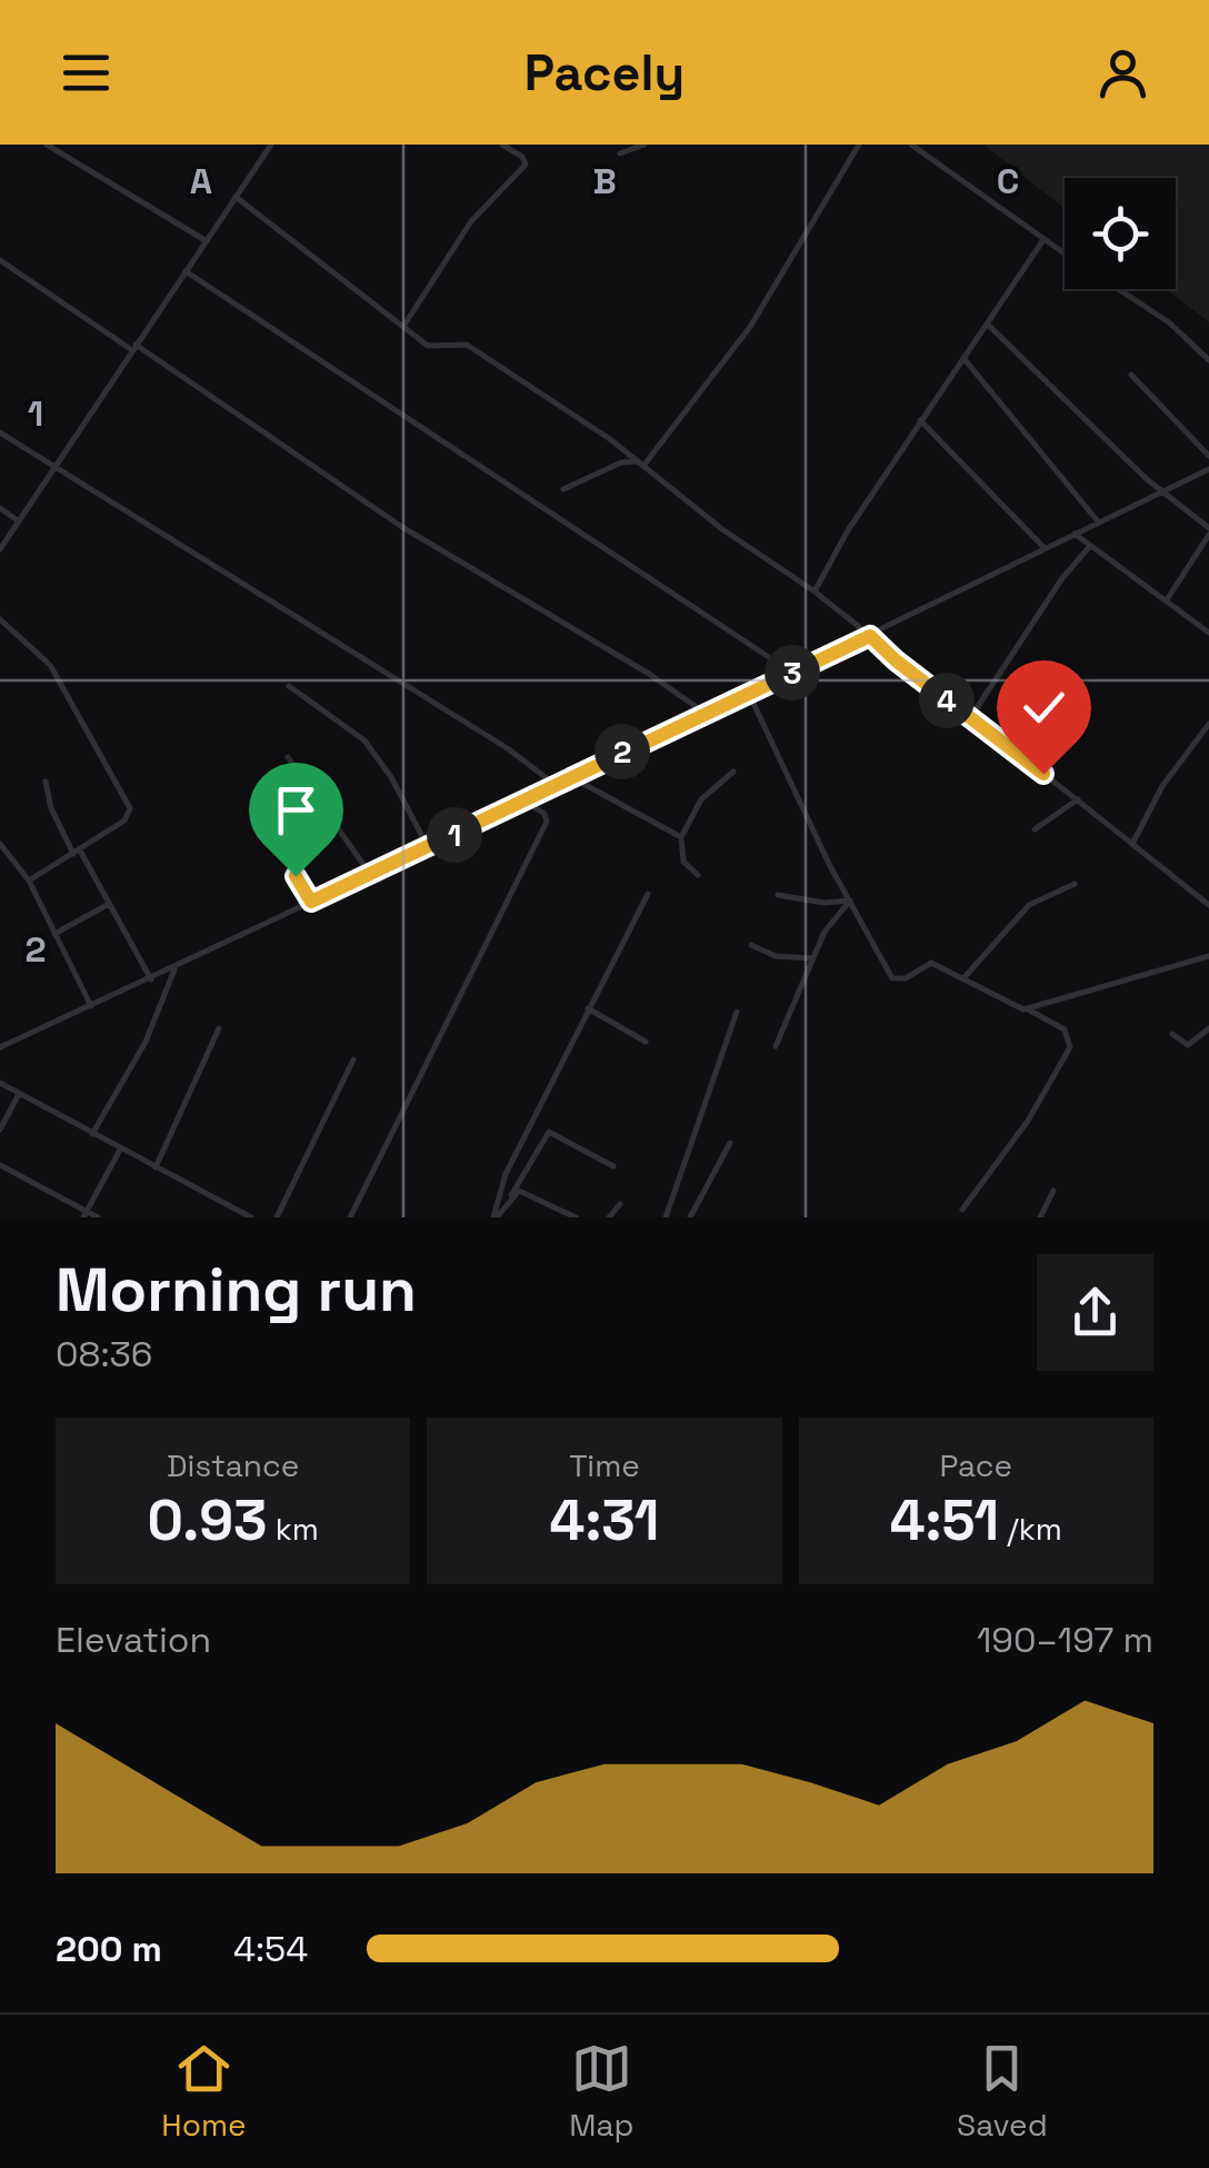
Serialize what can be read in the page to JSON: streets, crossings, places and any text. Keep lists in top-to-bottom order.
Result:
{
  "page": {
    "header": "Pacely",
    "pins": [
      "3",
      "4",
      "2",
      "1"
    ],
    "heading": ["Morning run", "08:36"],
    "stats": [
      ["Distance", "0.93 km"],
      ["Time", "4:31"],
      ["Pace", "4:51 /km"]
    ],
    "chart": ["Elevation", "190–197 m"],
    "list": [
      {
        "name": "200 m",
        "note": "4:54"
      }
    ],
    "tabs": ["Home", "Map", "Saved"]
  },
  "grid": {
    "columns": ["A", "B", "C"],
    "rows": ["1", "2"]
  }
}
